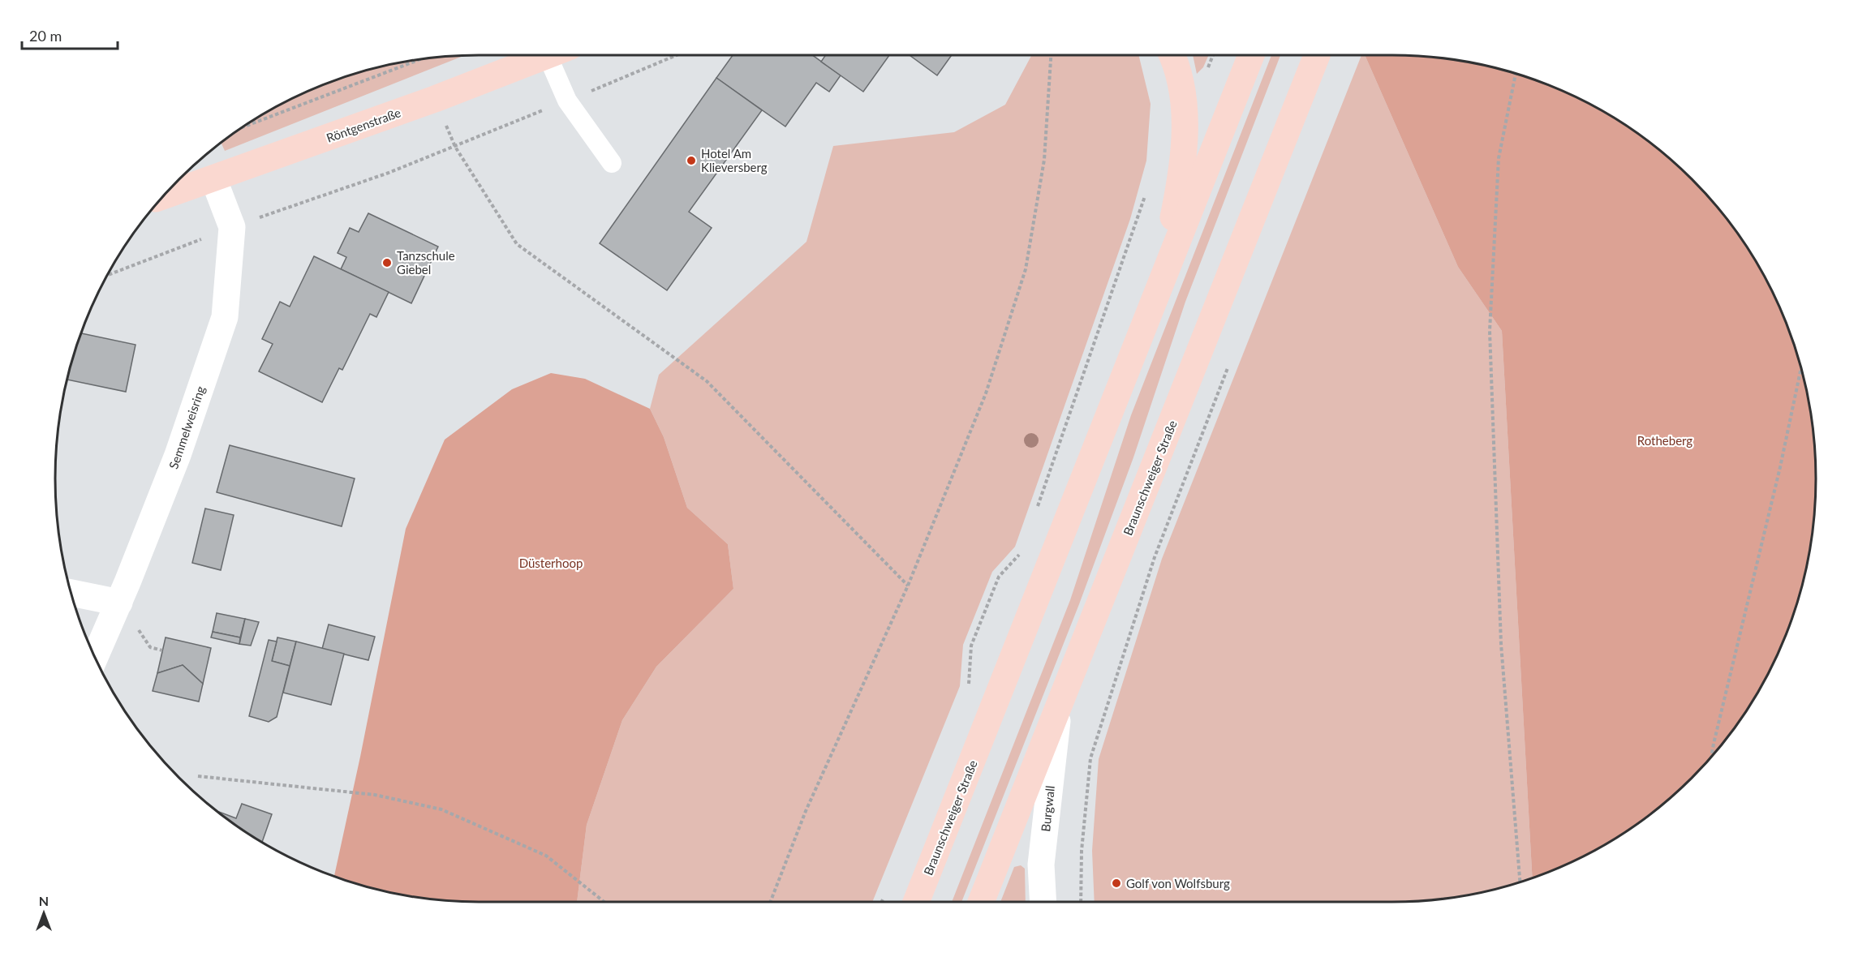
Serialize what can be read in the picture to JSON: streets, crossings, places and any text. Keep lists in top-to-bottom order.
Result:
{
  "streets": {
    "main road": ["Röntgenstraße", "Braunschweiger Straße"],
    "street": ["Semmelweisring", "Burgwall"]
  },
  "crossings": [
    ["Röntgenstraße", "Semmelweisring"],
    ["Braunschweiger Straße", "Burgwall"]
  ],
  "parks": ["Rotheberg", "Düsterhoop"],
  "places": ["Hotel Am Klieversberg", "Tanzschule Giebel", "Golf von Wolfsburg"],
  "scale_bar": "20 m",
  "north": "top"
}
